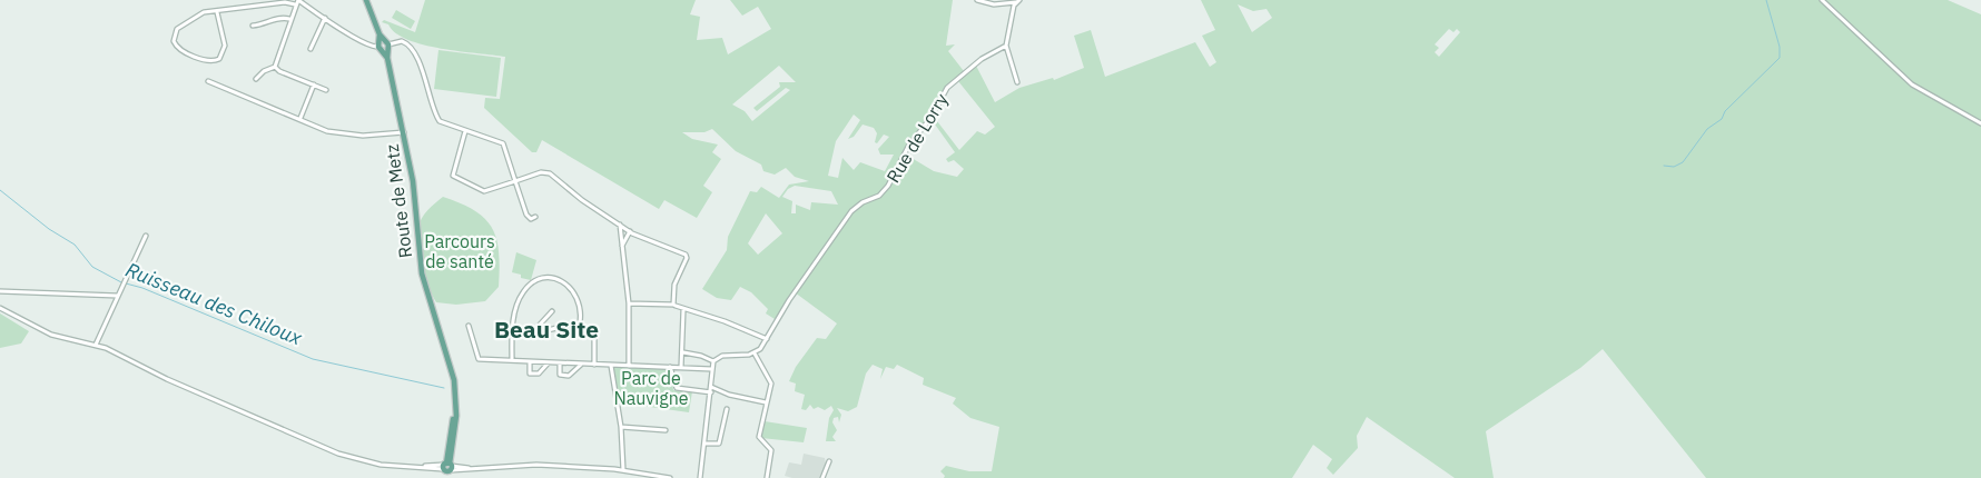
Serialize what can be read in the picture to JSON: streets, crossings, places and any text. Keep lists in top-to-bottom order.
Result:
{
  "streets": {
    "main road": ["Route de Metz"],
    "street": ["Rue de Lorry"]
  },
  "districts": ["Beau Site"],
  "water": ["Ruisseau des Chiloux"],
  "parks": ["Parcours de santé", "Parc de Nauvigne"]
}
